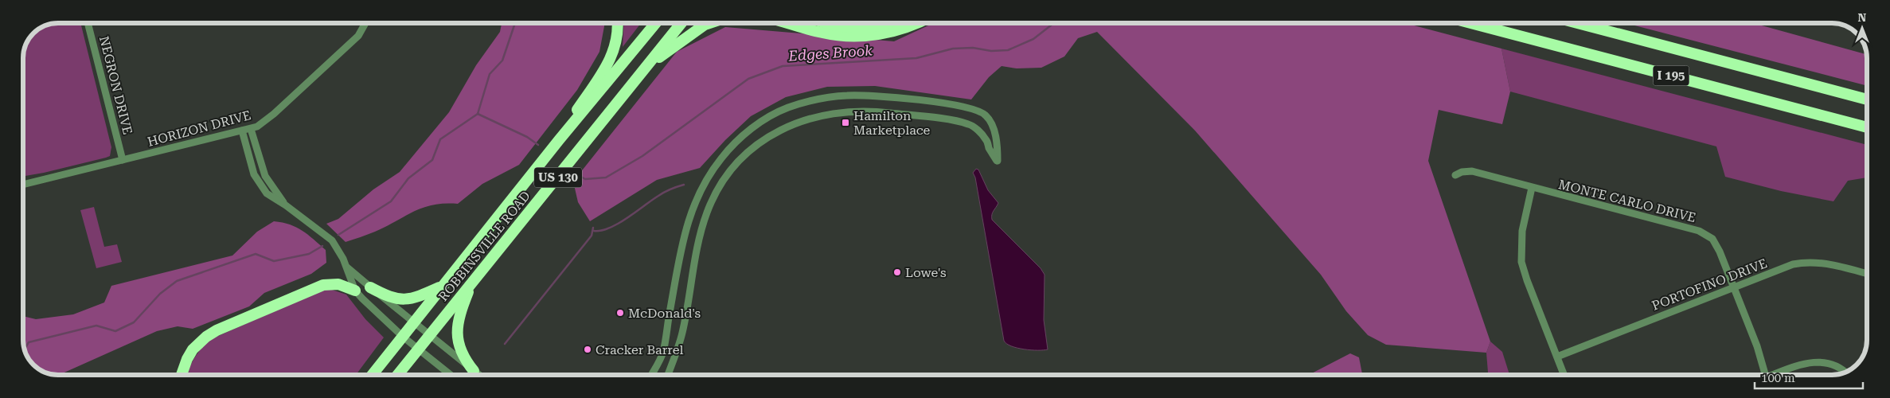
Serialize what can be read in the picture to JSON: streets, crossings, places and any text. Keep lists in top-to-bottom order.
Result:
{
  "streets": {
    "highway": ["I 195", "US 130", "ROBBINSVILLE ROAD"],
    "street": [
      "NEGRON DRIVE",
      "HORIZON DRIVE",
      "MONTE CARLO DRIVE",
      "PORTOFINO DRIVE"
    ]
  },
  "crossings": [
    ["NEGRON DRIVE", "HORIZON DRIVE"],
    ["MONTE CARLO DRIVE", "PORTOFINO DRIVE"]
  ],
  "water": ["Edges Brook"],
  "places": {
    "transit": ["Hamilton Marketplace"],
    "other": ["Lowe's", "McDonald's", "Cracker Barrel"]
  },
  "scale_bar": "100 m",
  "north": "top"
}
